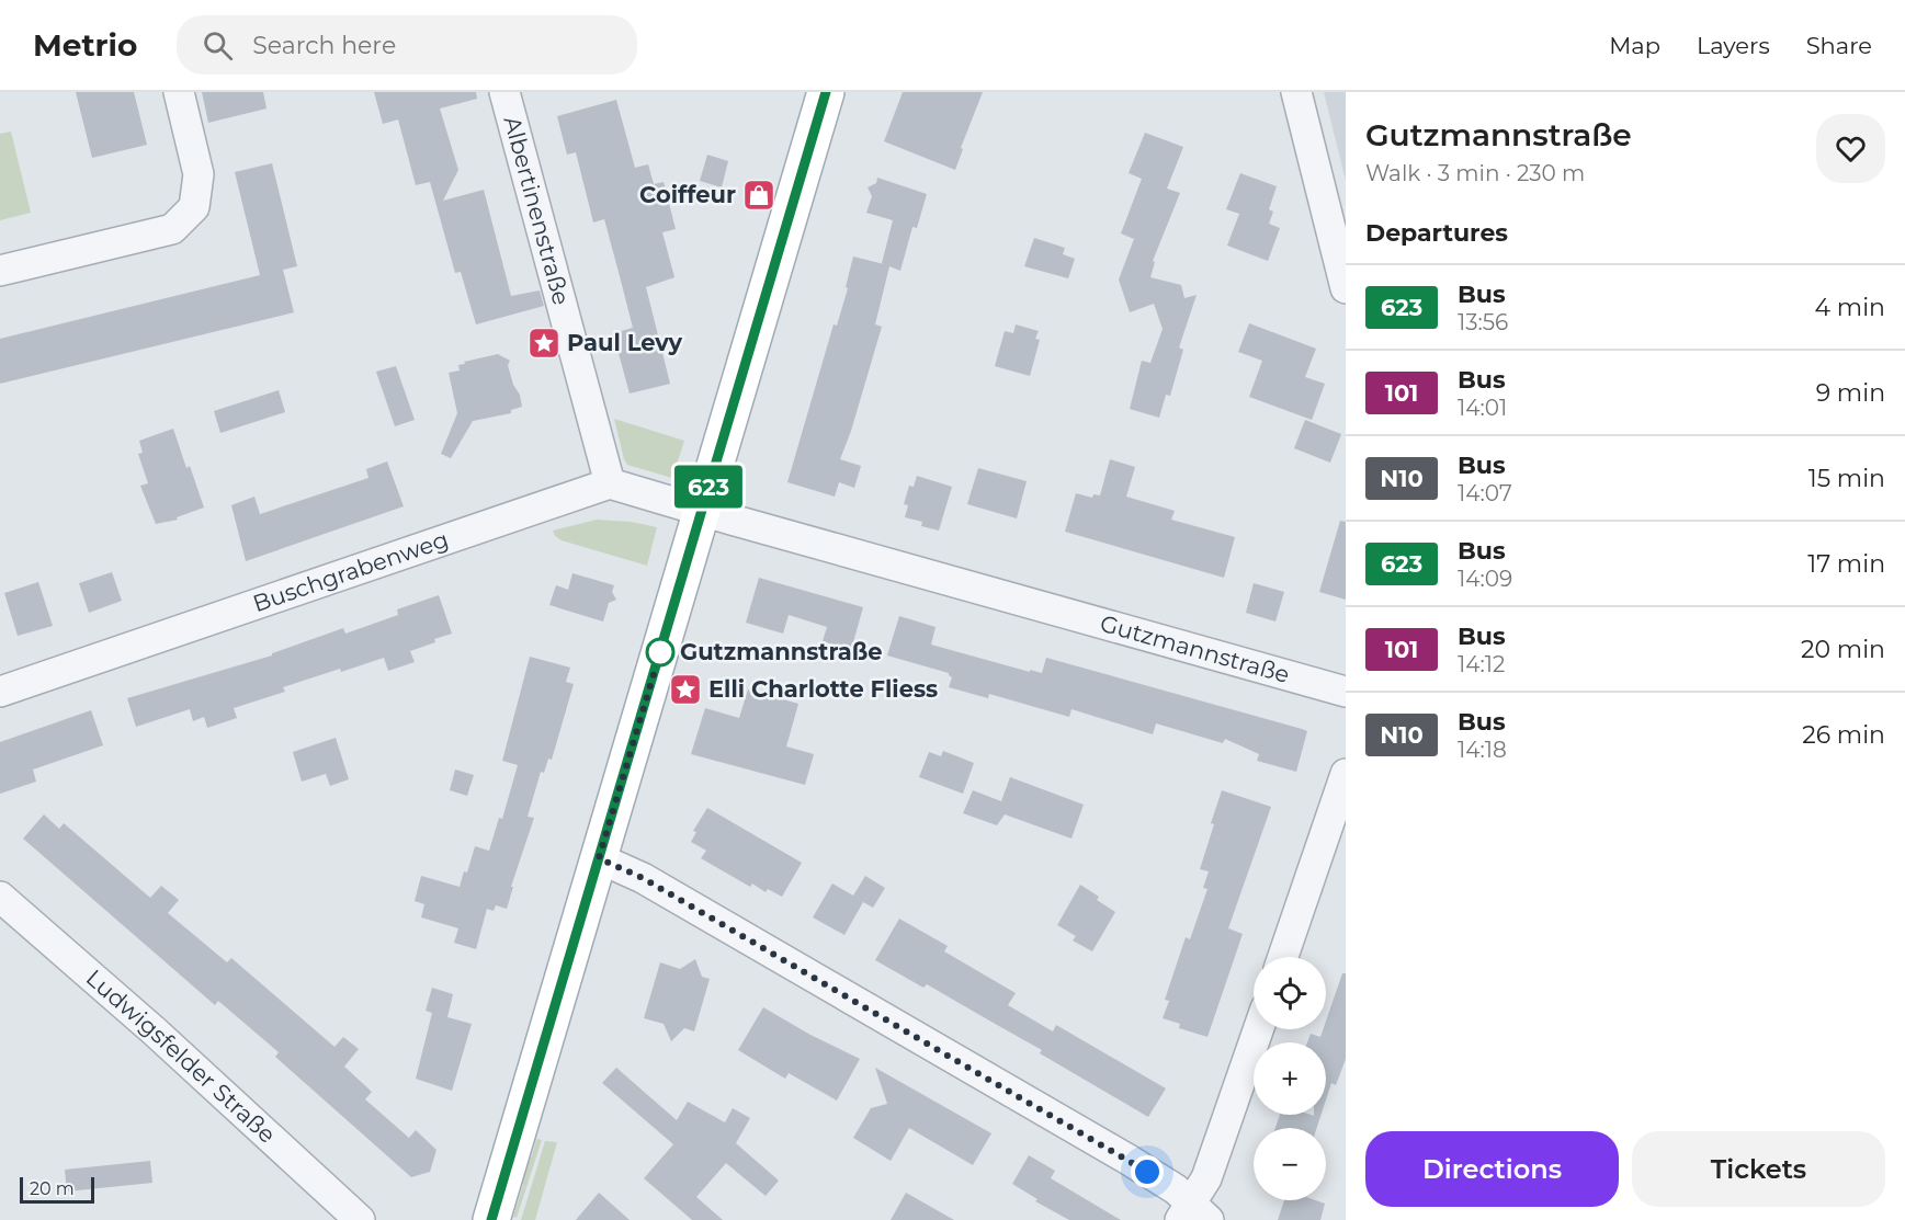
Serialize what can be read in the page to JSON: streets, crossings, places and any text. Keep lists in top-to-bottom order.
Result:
{
  "streets": {
    "street": [
      "Albertinenstraße",
      "Buschgrabenweg",
      "Gutzmannstraße",
      "Ludwigsfelder Straße"
    ]
  },
  "crossings": [
    ["Albertinenstraße", "Buschgrabenweg"]
  ],
  "places": {
    "shop": ["Coiffeur"],
    "place": ["Paul Levy", "Elli Charlotte Fliess"],
    "other": ["Gutzmannstraße"]
  },
  "lines": ["bus line 623"],
  "scale_bar": "20 m",
  "page": {
    "header": "Metrio",
    "search": "Search here",
    "nav": ["Map", "Layers", "Share"],
    "on_map": "623",
    "heading": [
      ["Gutzmannstraße", "Walk · 3 min · 230 m"],
      "Departures"
    ],
    "list": [
      {
        "mark": "623",
        "name": "Bus",
        "note": "13:56",
        "value": "4 min"
      },
      {
        "mark": "101",
        "name": "Bus",
        "note": "14:01",
        "value": "9 min"
      },
      {
        "mark": "N10",
        "name": "Bus",
        "note": "14:07",
        "value": "15 min"
      },
      {
        "mark": "623",
        "name": "Bus",
        "note": "14:09",
        "value": "17 min"
      },
      {
        "mark": "101",
        "name": "Bus",
        "note": "14:12",
        "value": "20 min"
      },
      {
        "mark": "N10",
        "name": "Bus",
        "note": "14:18",
        "value": "26 min"
      }
    ],
    "map_buttons": ["+", "−"],
    "buttons": ["Directions", "Tickets"],
    "scale": "20 m"
  }
}
